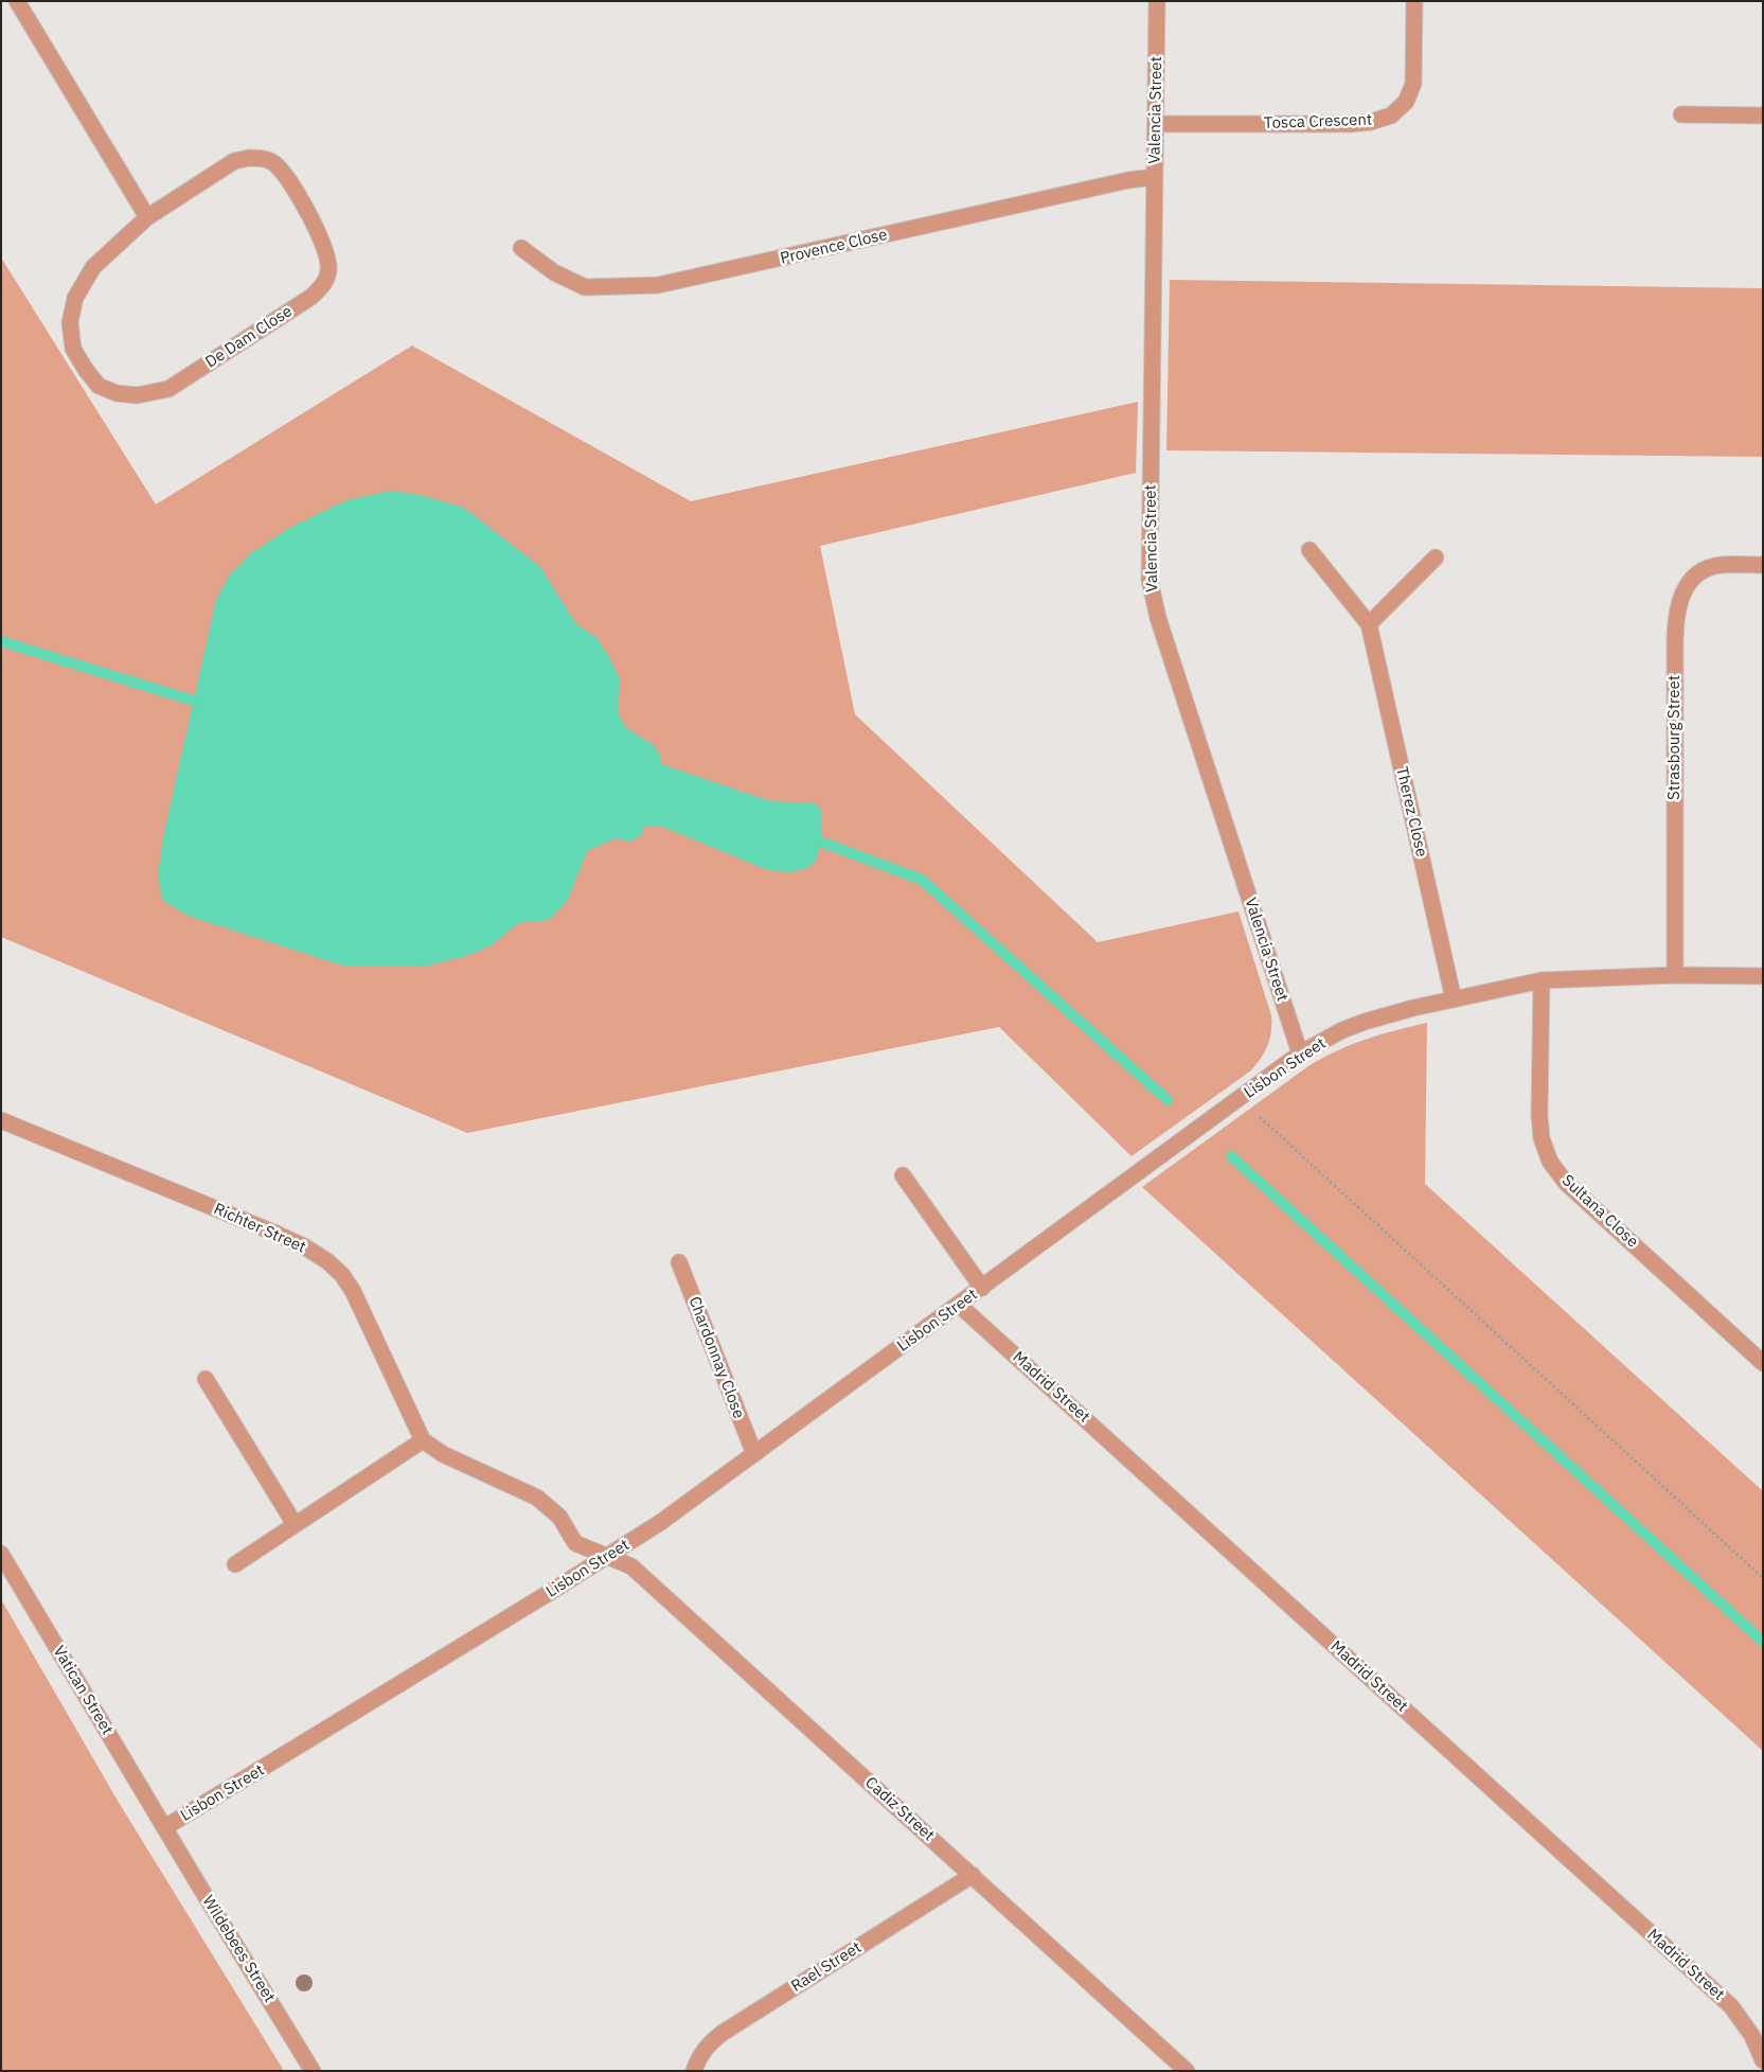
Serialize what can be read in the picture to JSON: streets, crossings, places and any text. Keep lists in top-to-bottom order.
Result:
{
  "streets": {
    "street": [
      "Valencia Street",
      "Tosca Crescent",
      "Provence Close",
      "De Dam Close",
      "Strasbourg Street",
      "Therez Close",
      "Lisbon Street",
      "Sultana Close",
      "Richter Street",
      "Chardonnay Close",
      "Madrid Street",
      "Vatican Street",
      "Cadiz Street",
      "Wildebees Street",
      "Rael Street"
    ]
  },
  "crossings": [
    ["Valencia Street", "Tosca Crescent"],
    ["Valencia Street", "Provence Close"],
    ["Valencia Street", "Lisbon Street"],
    ["Strasbourg Street", "Lisbon Street"],
    ["Therez Close", "Lisbon Street"],
    ["Lisbon Street", "Sultana Close"],
    ["Lisbon Street", "Chardonnay Close"],
    ["Lisbon Street", "Madrid Street"],
    ["Lisbon Street", "Vatican Street"],
    ["Lisbon Street", "Cadiz Street"],
    ["Lisbon Street", "Wildebees Street"],
    ["Vatican Street", "Wildebees Street"],
    ["Cadiz Street", "Rael Street"]
  ]
}
